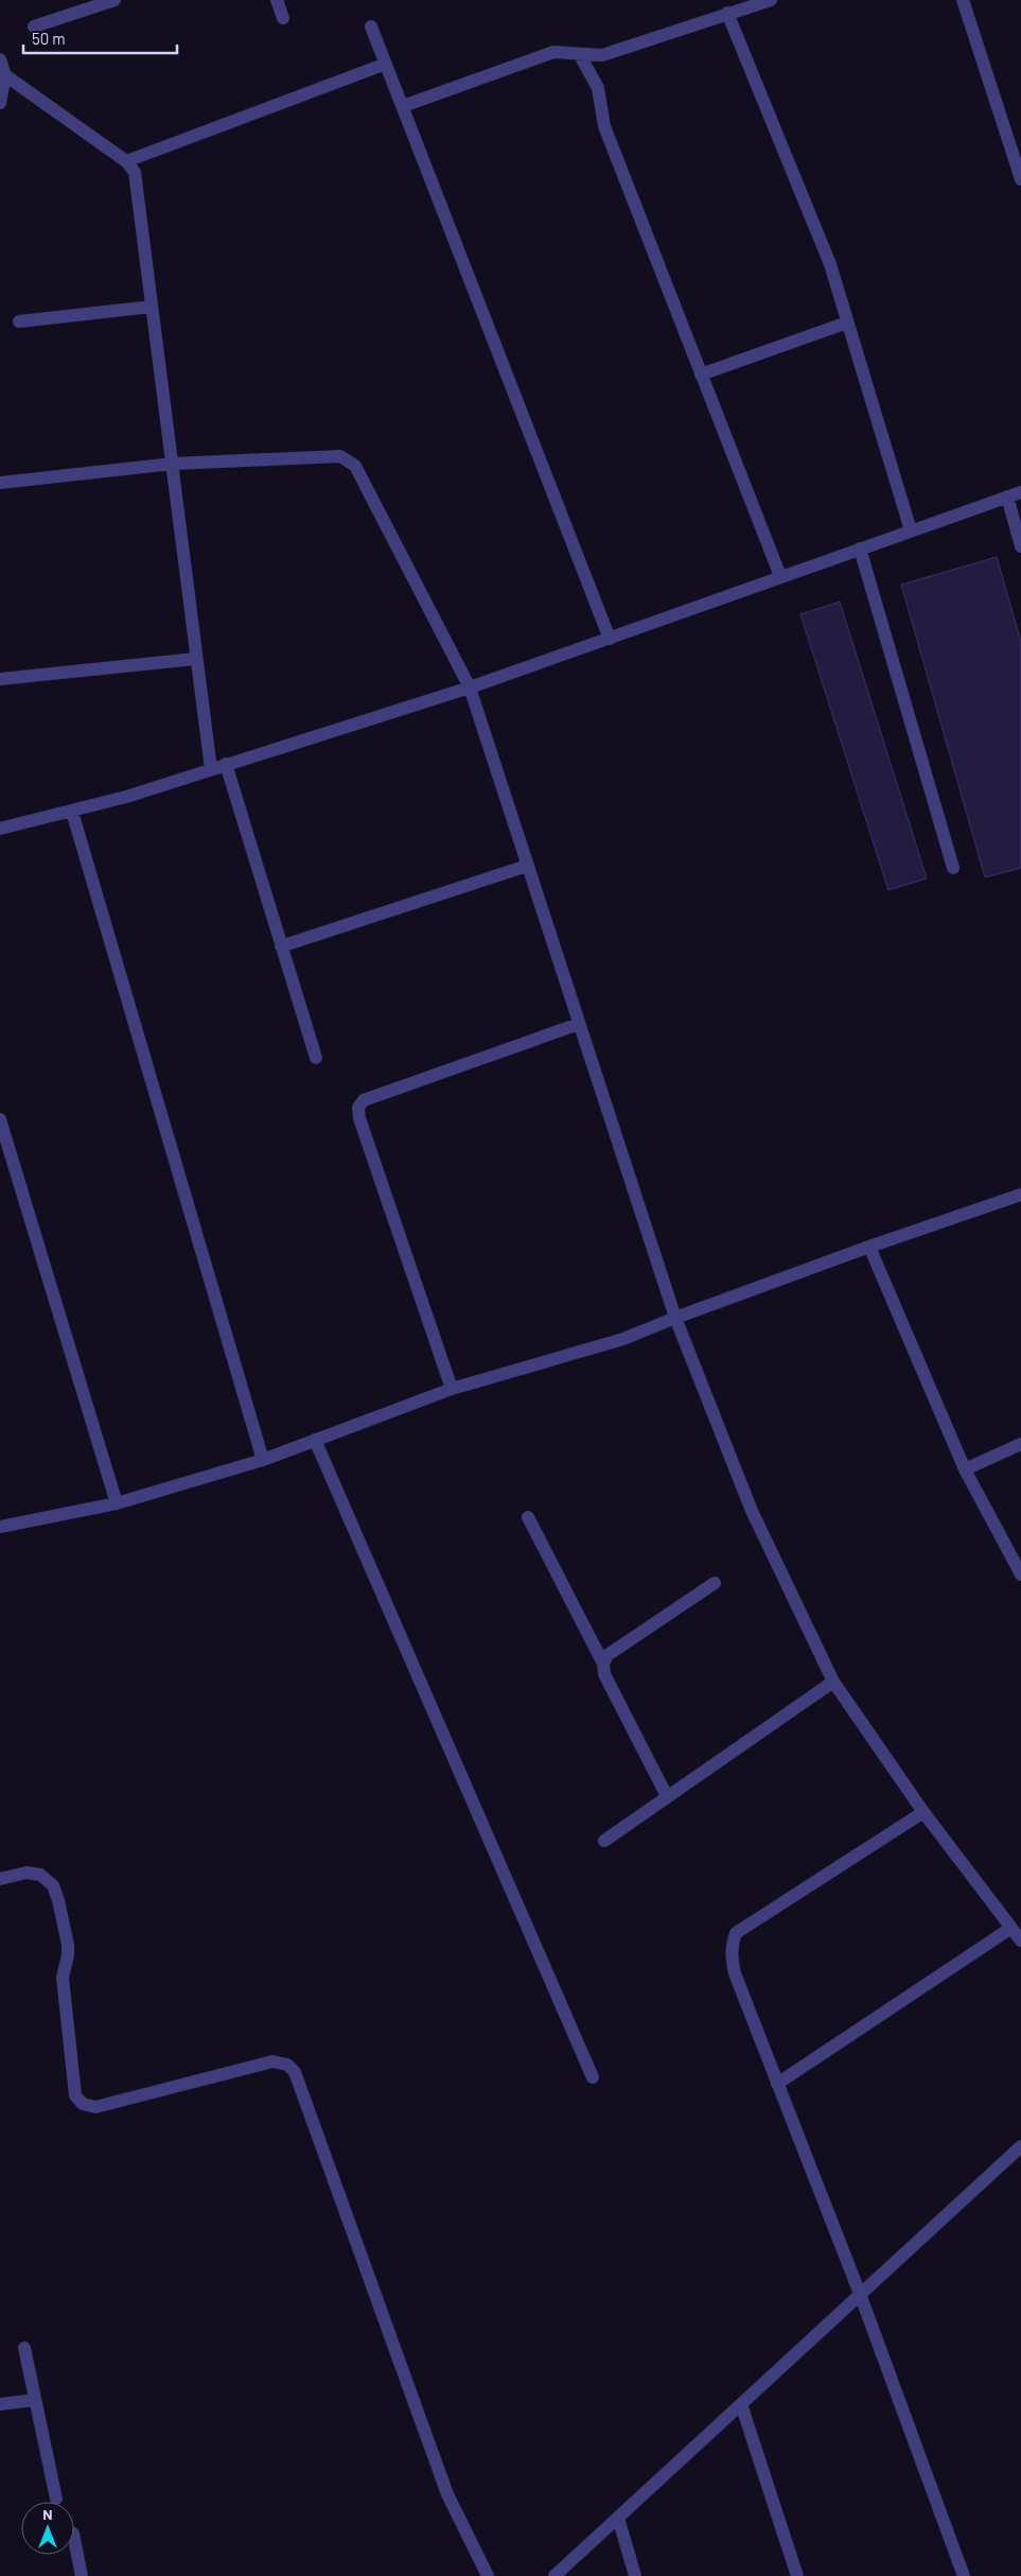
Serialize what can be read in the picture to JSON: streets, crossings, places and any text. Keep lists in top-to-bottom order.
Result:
{
  "scale_bar": "50 m",
  "north": "top"
}
